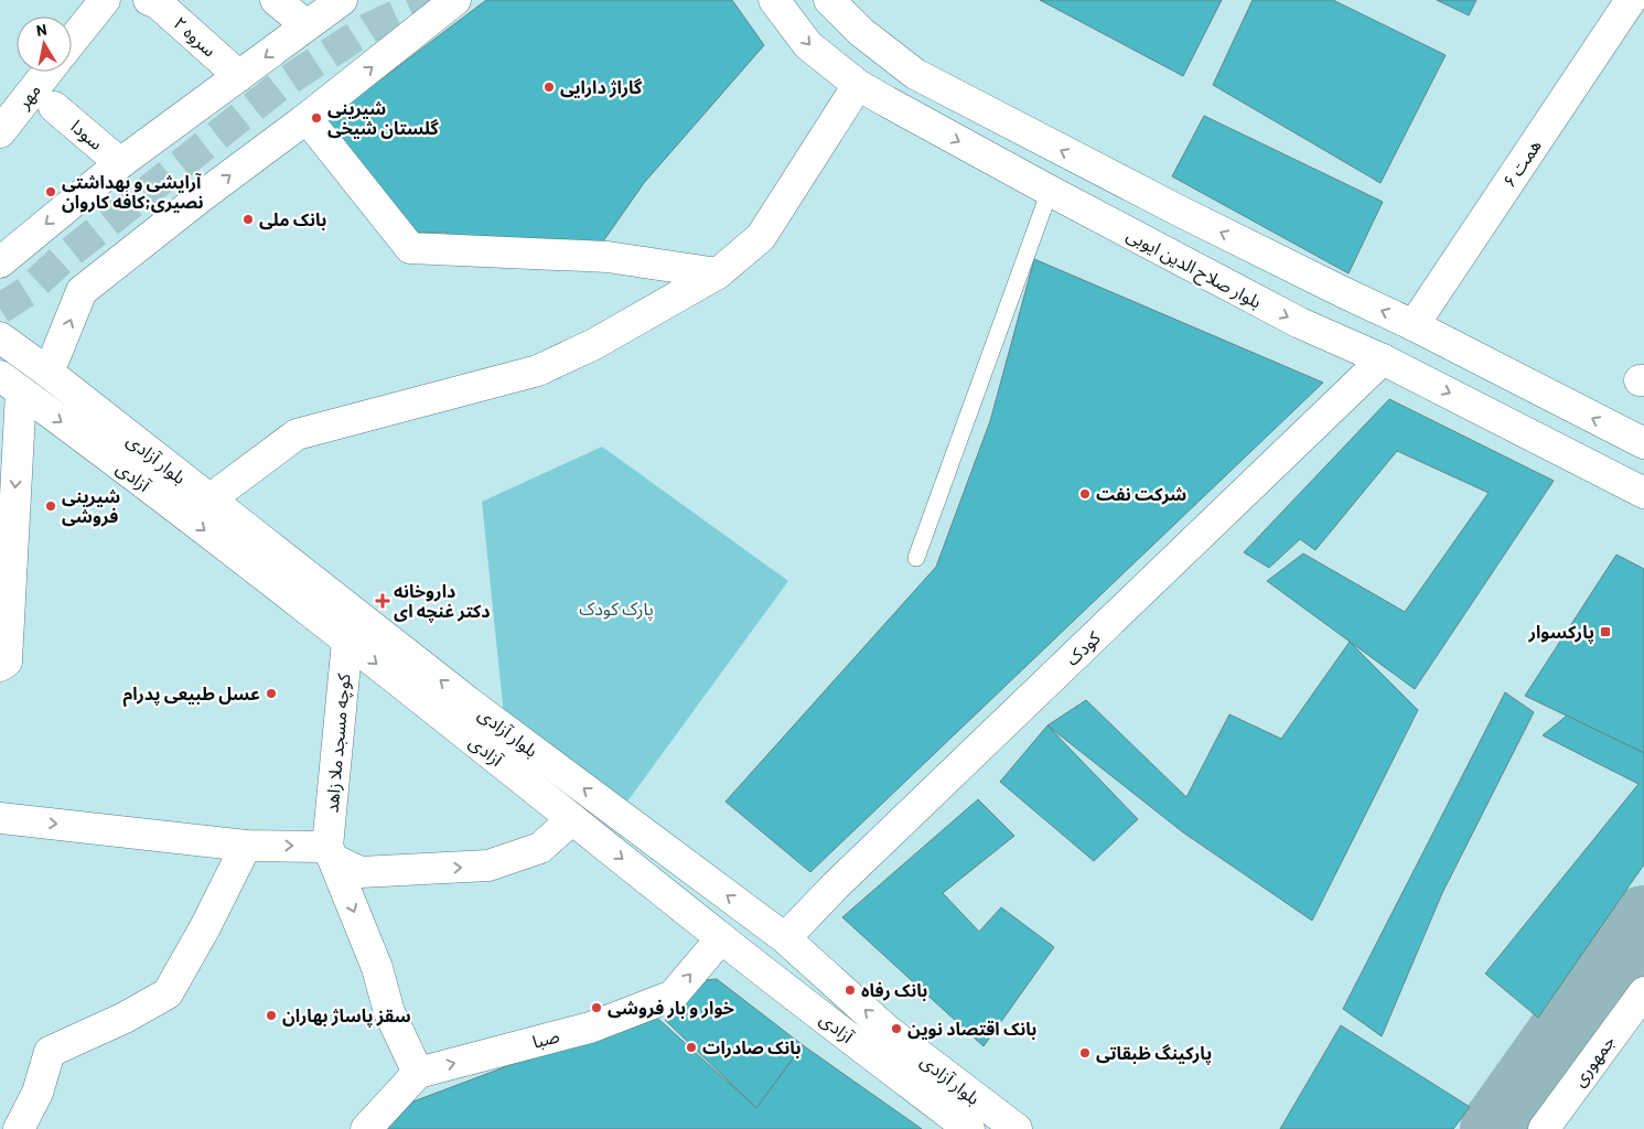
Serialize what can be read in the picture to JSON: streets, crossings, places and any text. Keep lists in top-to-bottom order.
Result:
{
  "streets": {
    "main road": [
      "سروه ۲",
      "مهر",
      "سودا",
      "همت ۶",
      "بلوار صلاح الدین ایوبی",
      "بلوار آزادی",
      "آزادی",
      "کودک",
      "کوچه مسجد ملا زاهد",
      "صبا",
      "جمهوری"
    ]
  },
  "crossings": [
    ["بلوار صلاح الدین ایوبی", "کودک"],
    ["بلوار آزادی", "کودک"],
    ["آزادی", "کوچه مسجد ملا زاهد"],
    ["آزادی", "صبا"]
  ],
  "one_way": ["بلوار آزادی", "آزادی", "صبا"],
  "parks": ["پارک کودک"],
  "places": {
    "other": [
      "گاراژ دارایی",
      "شیرینی گلستان شیخی",
      "آرایشی و بهداشتی نصیری;کافه کاروان",
      "بانک ملی",
      "شرکت نفت",
      "شیرینی فروشی",
      "عسل طبیعی پدرام",
      "بانک رفاه",
      "خوار و بار فروشی",
      "سقز پاساژ بهاران",
      "بانک اقتصاد نوین",
      "بانک صادرات",
      "پارکینگ ظبقاتی"
    ],
    "health": ["داروخانه دکتر غنچه ای"],
    "transit": ["پارکسوار"]
  },
  "north": "top"
}
